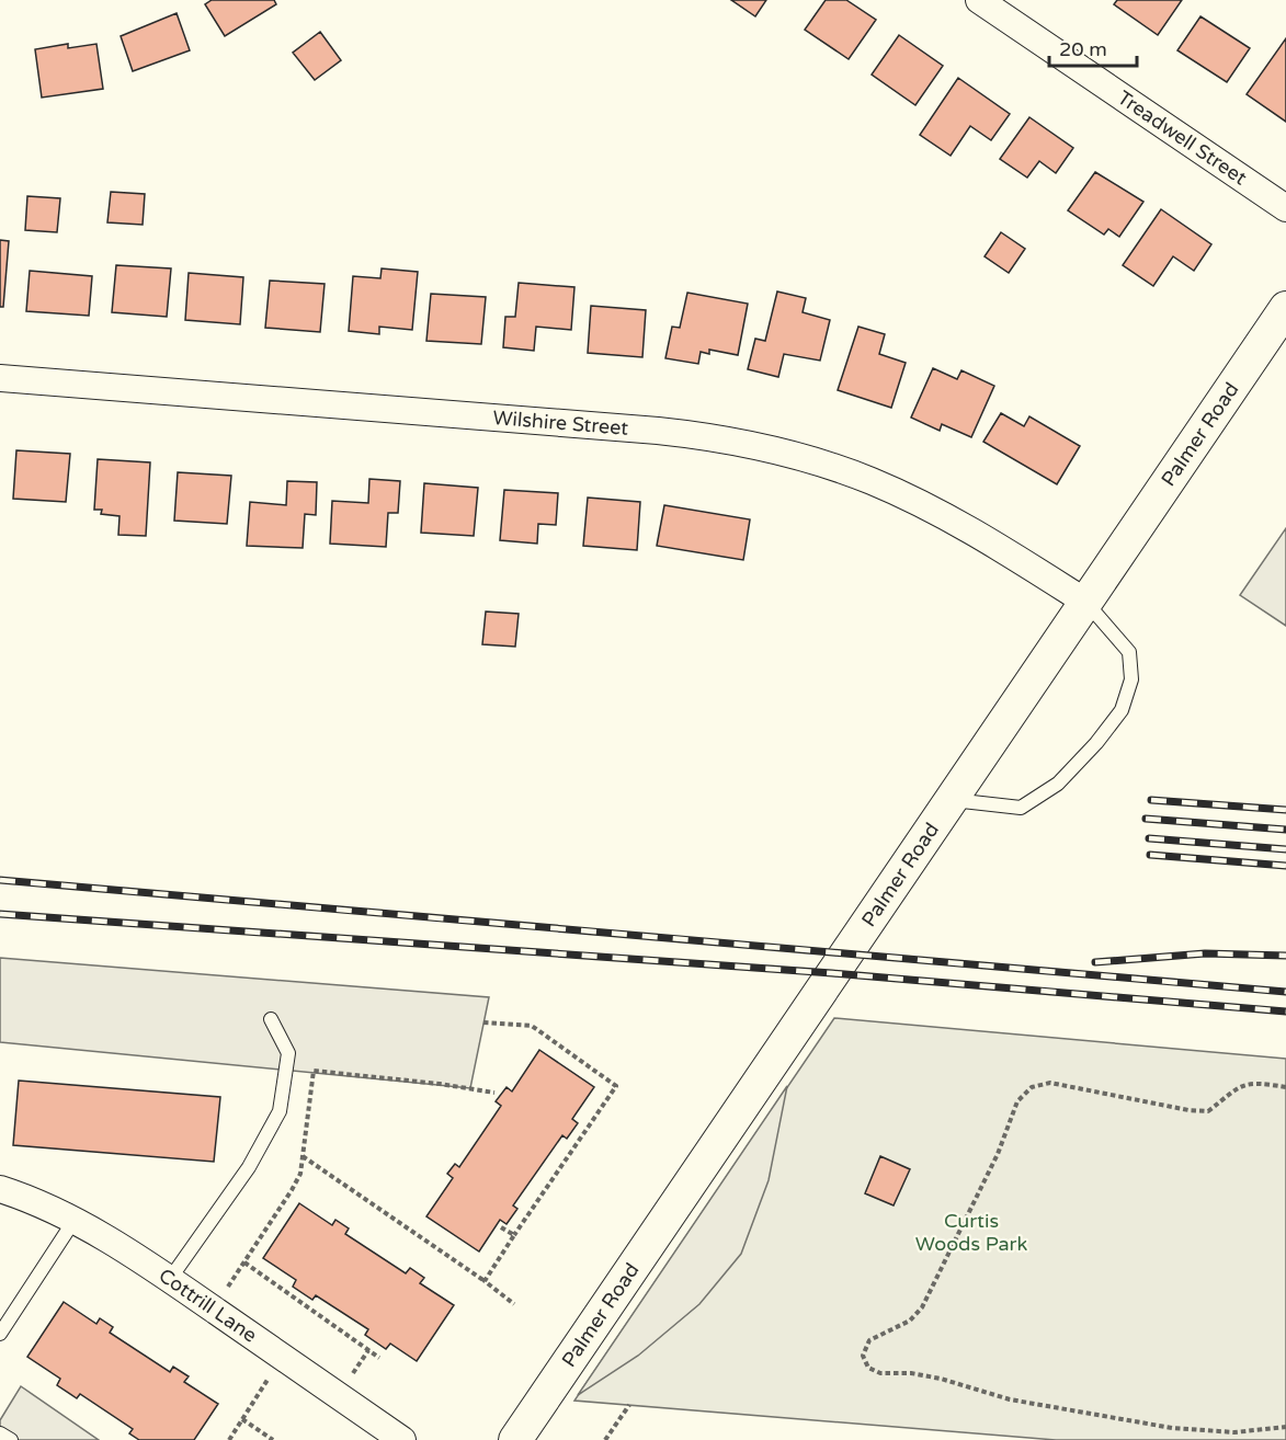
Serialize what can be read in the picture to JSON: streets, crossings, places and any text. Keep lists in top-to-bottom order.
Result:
{
  "streets": {
    "street": [
      "Treadwell Street",
      "Wilshire Street",
      "Palmer Road",
      "Cottrill Lane"
    ]
  },
  "crossings": [
    ["Wilshire Street", "Palmer Road"]
  ],
  "parks": ["Curtis Woods Park"],
  "scale_bar": "20 m"
}
